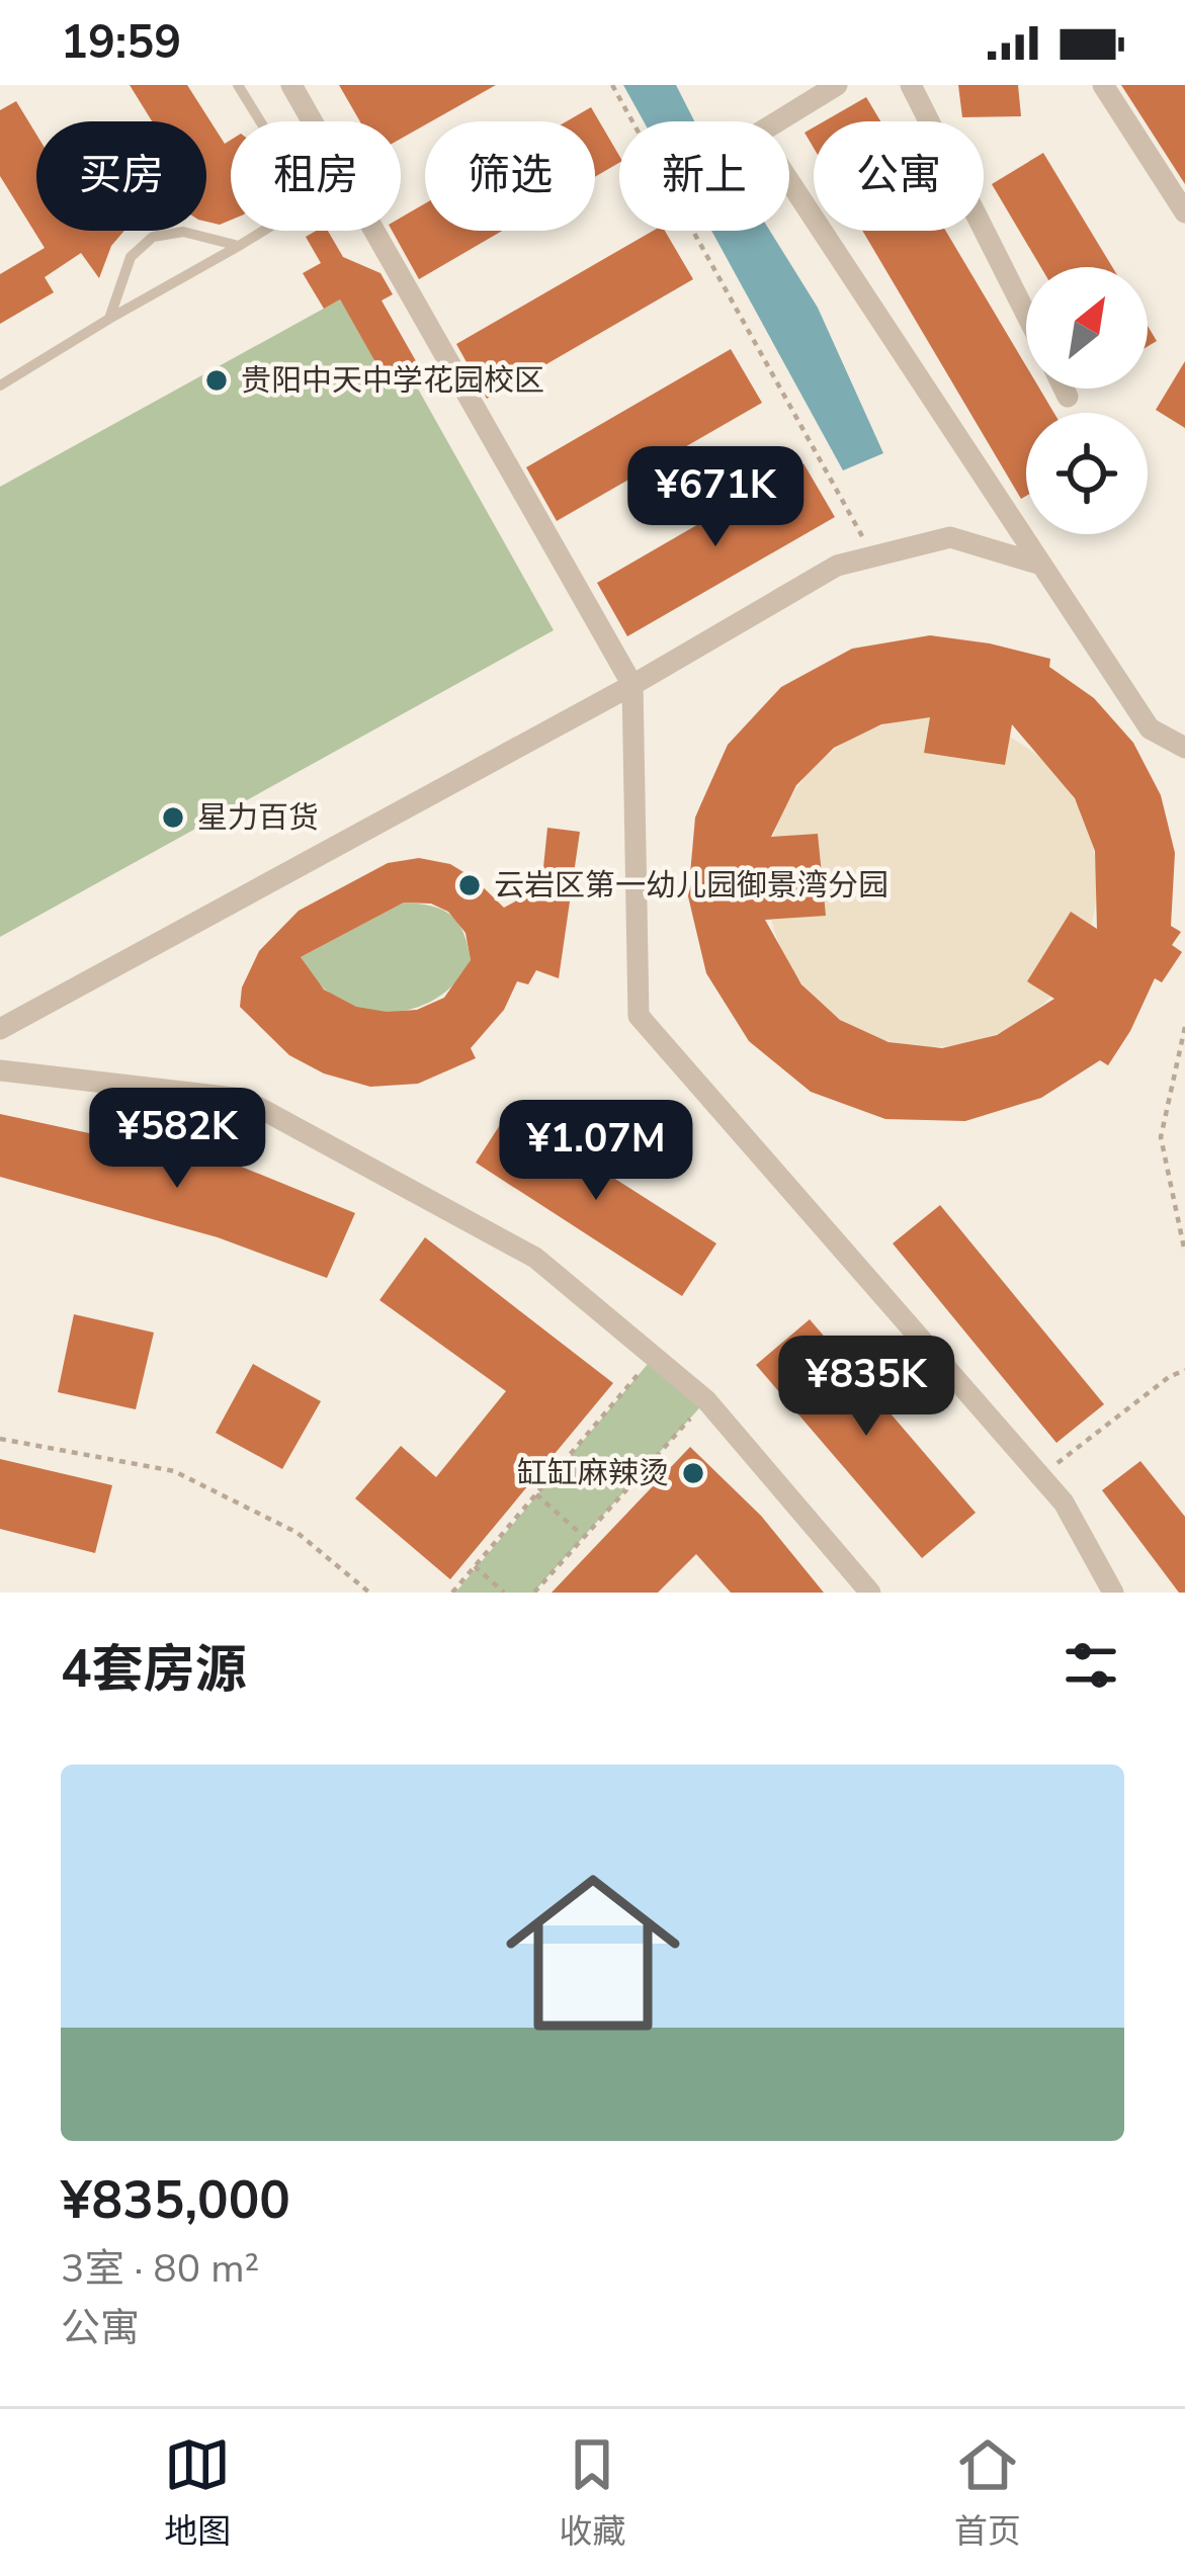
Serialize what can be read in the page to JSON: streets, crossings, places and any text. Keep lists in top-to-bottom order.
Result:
{
  "places": [
    "贵阳中天中学花园校区",
    "星力百货",
    "云岩区第一幼儿园御景湾分园",
    "缸缸麻辣烫"
  ],
  "north": "top right",
  "page": {
    "status": "19:59",
    "chip": [
      "买房",
      "租房",
      "筛选",
      "新上",
      "公寓"
    ],
    "price": [
      "¥671K",
      "¥582K",
      "¥1.07M",
      "¥835K"
    ],
    "heading": "4套房源",
    "list": [
      {
        "name": "¥835,000",
        "note": "3室 · 80 m² · 公寓"
      }
    ],
    "tabs": ["地图", "收藏", "首页"]
  }
}
